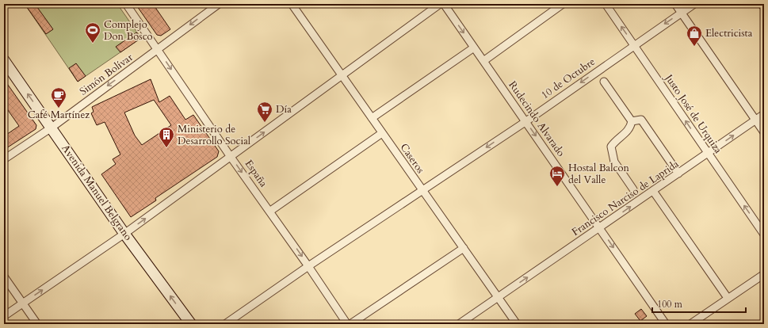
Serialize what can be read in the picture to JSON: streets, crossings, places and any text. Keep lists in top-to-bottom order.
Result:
{
  "streets": {
    "main road": ["Avenida Manuel Belgrano"],
    "street": [
      "Simón Bolívar",
      "10 de Octubre",
      "Justo José de Urquiza",
      "Rudecindo Alvarado",
      "Caseros",
      "España",
      "Francisco Narciso de Laprida"
    ]
  },
  "crossings": [
    ["Simón Bolívar", "España"],
    ["Simón Bolívar", "Avenida Manuel Belgrano"],
    ["10 de Octubre", "Justo José de Urquiza"],
    ["10 de Octubre", "Rudecindo Alvarado"],
    ["10 de Octubre", "Caseros"],
    ["10 de Octubre", "España"],
    ["Justo José de Urquiza", "Francisco Narciso de Laprida"],
    ["Rudecindo Alvarado", "Francisco Narciso de Laprida"],
    ["Caseros", "Francisco Narciso de Laprida"]
  ],
  "one_way": [
    "Simón Bolívar",
    "10 de Octubre",
    "Rudecindo Alvarado",
    "España",
    "Avenida Manuel Belgrano",
    "Francisco Narciso de Laprida"
  ],
  "places": {
    "sports": ["Complejo Don Bosco"],
    "shop": ["Electricista"],
    "cafe": ["Café Martínez"],
    "supermarket": ["Día"],
    "building": ["Ministerio de Desarrollo Social"],
    "hotel": ["Hostal Balcon del Valle"]
  },
  "scale_bar": "100 m"
}
